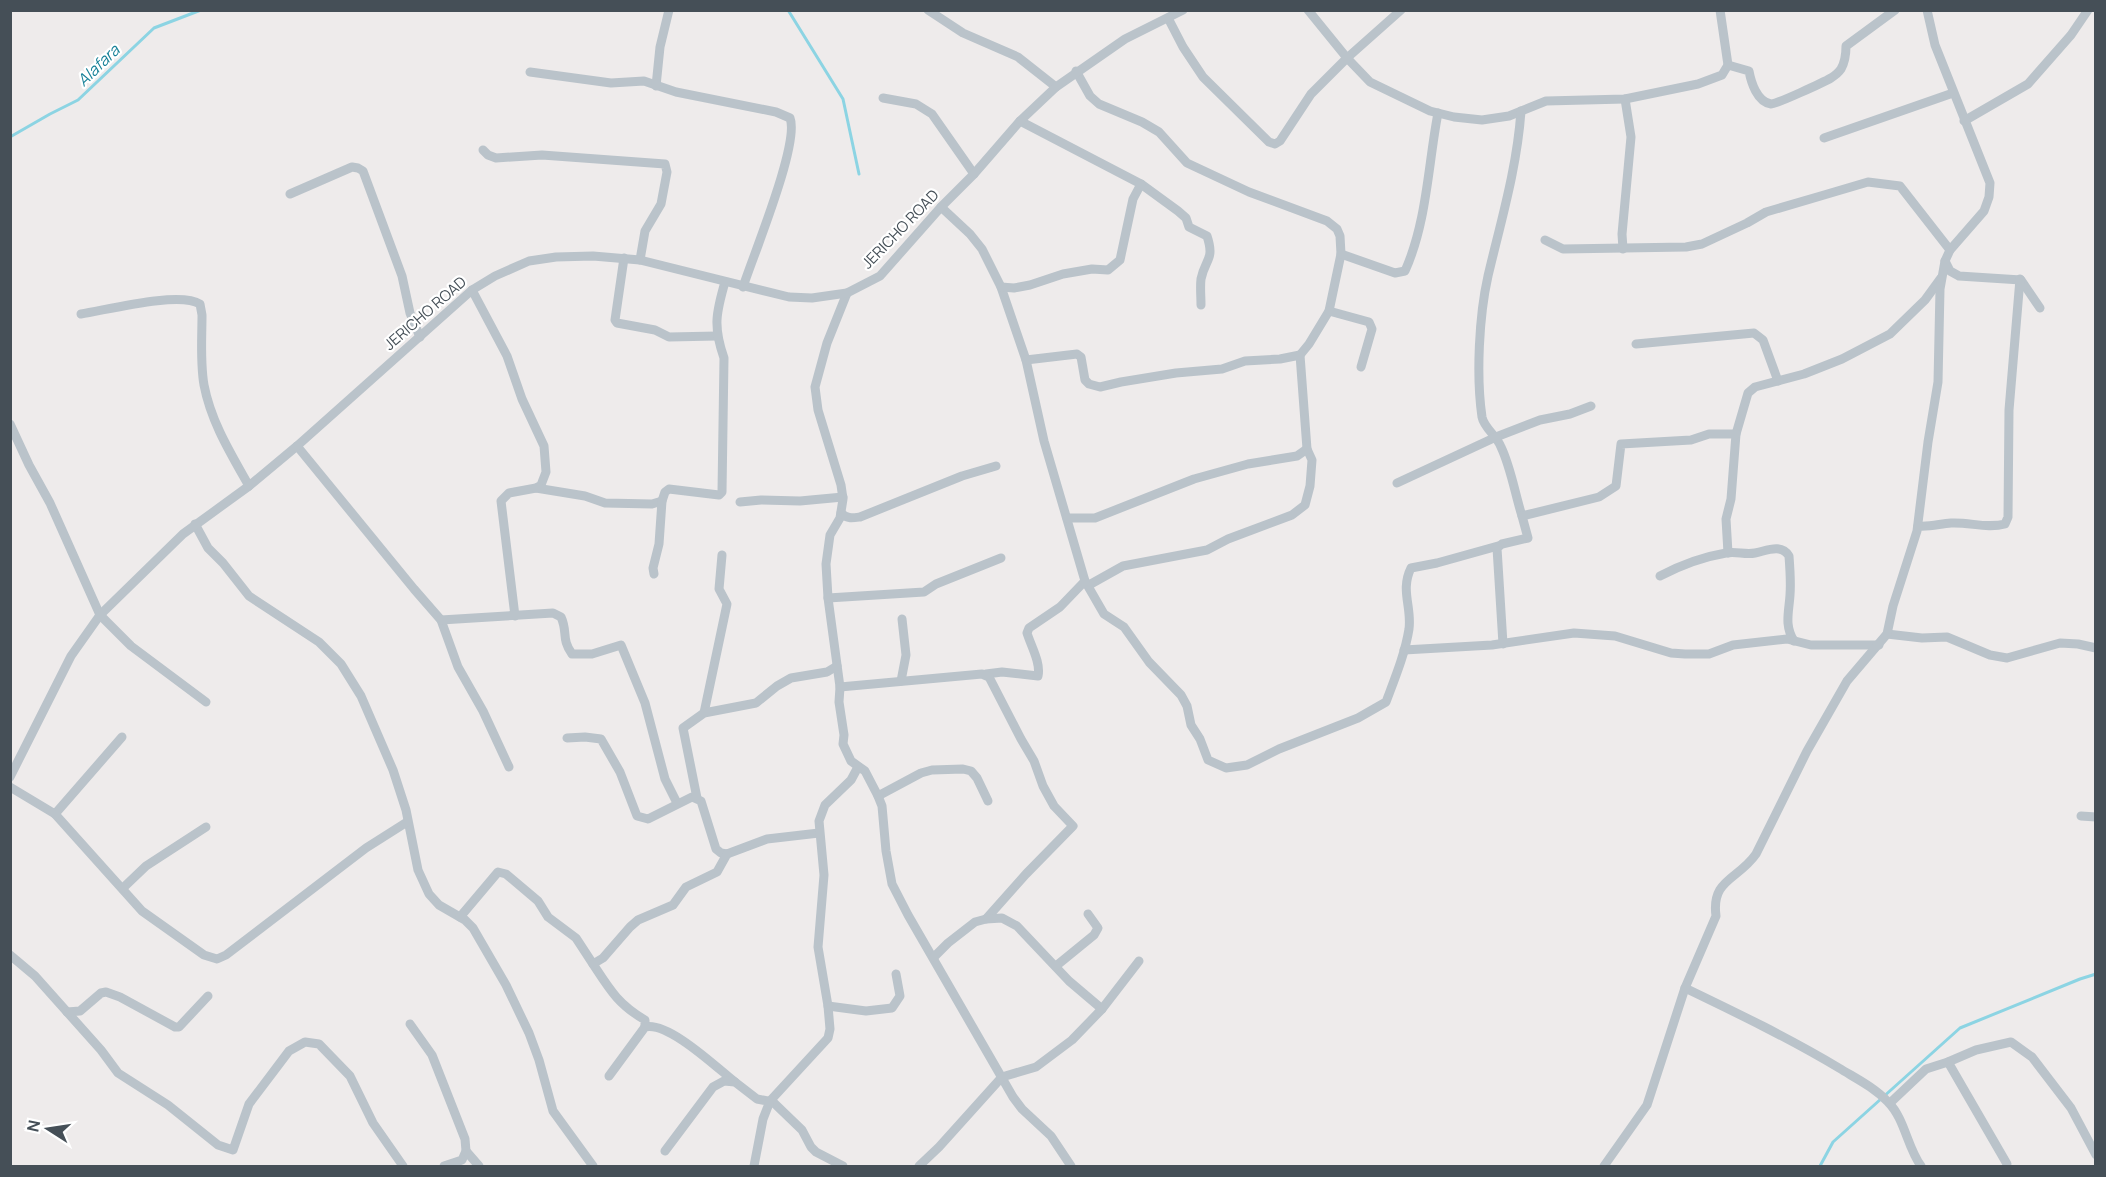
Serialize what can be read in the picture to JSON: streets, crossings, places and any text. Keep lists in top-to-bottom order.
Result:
{
  "streets": {
    "street": ["JERICHO ROAD"]
  },
  "water": ["Alafara"],
  "north": "left"
}
